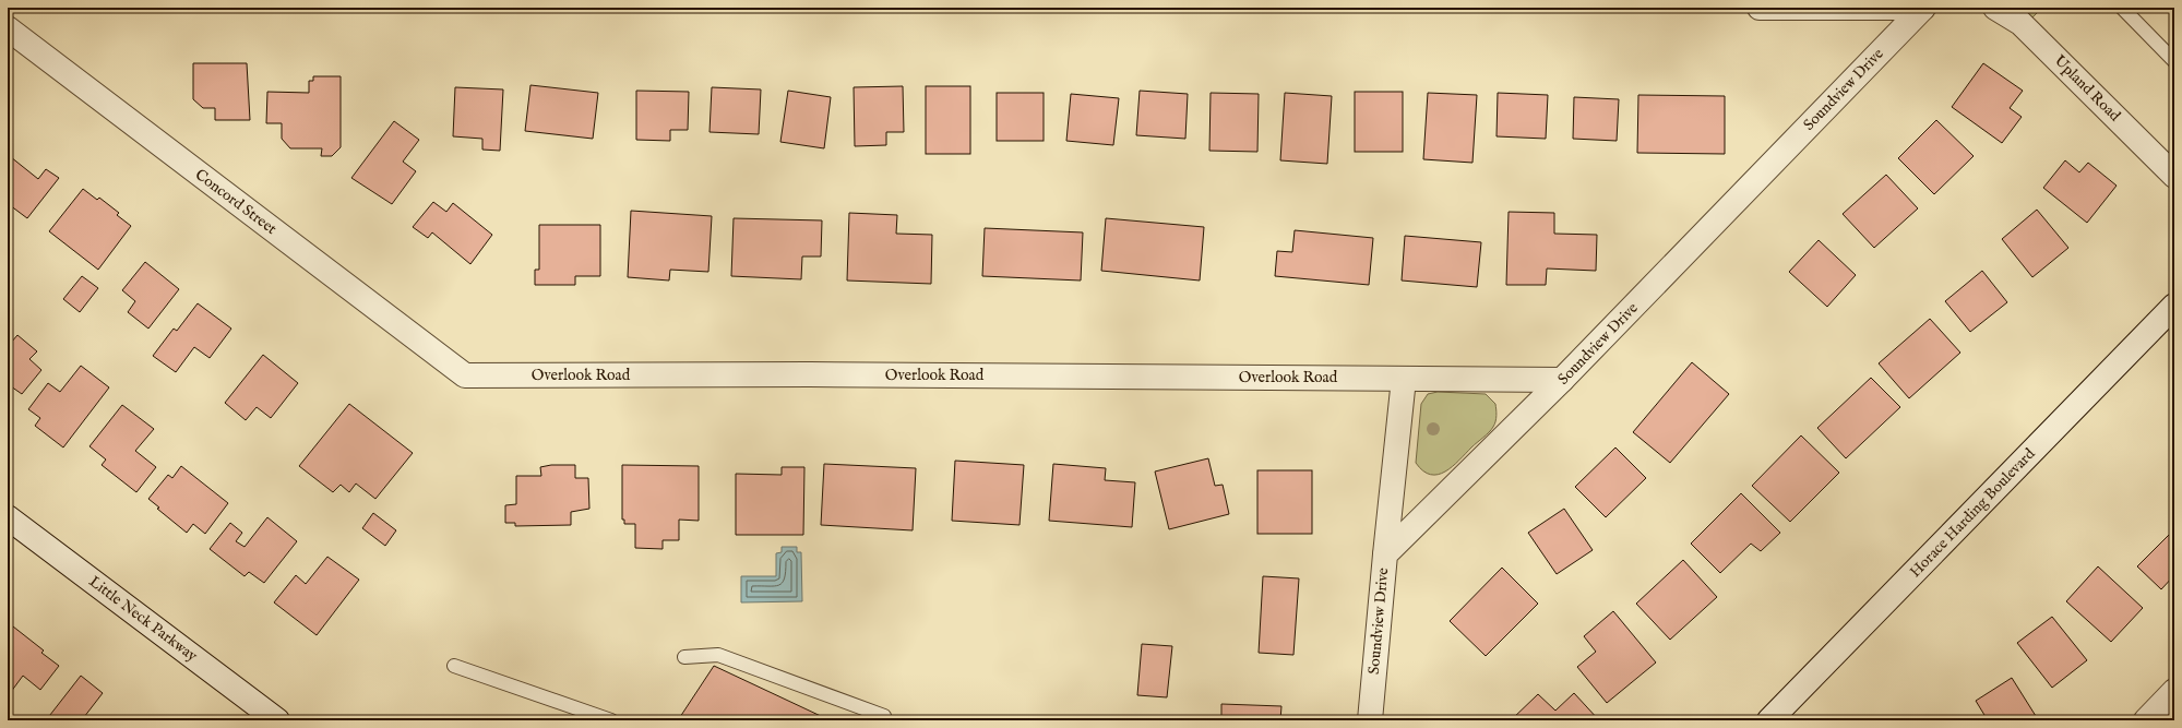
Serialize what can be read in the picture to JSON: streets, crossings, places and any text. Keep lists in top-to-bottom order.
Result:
{
  "streets": {
    "street": [
      "Upland Road",
      "Soundview Drive",
      "Concord Street",
      "Overlook Road",
      "Horace Harding Boulevard",
      "Little Neck Parkway"
    ]
  },
  "crossings": [
    ["Soundview Drive", "Overlook Road"],
    ["Concord Street", "Overlook Road"]
  ]
}
